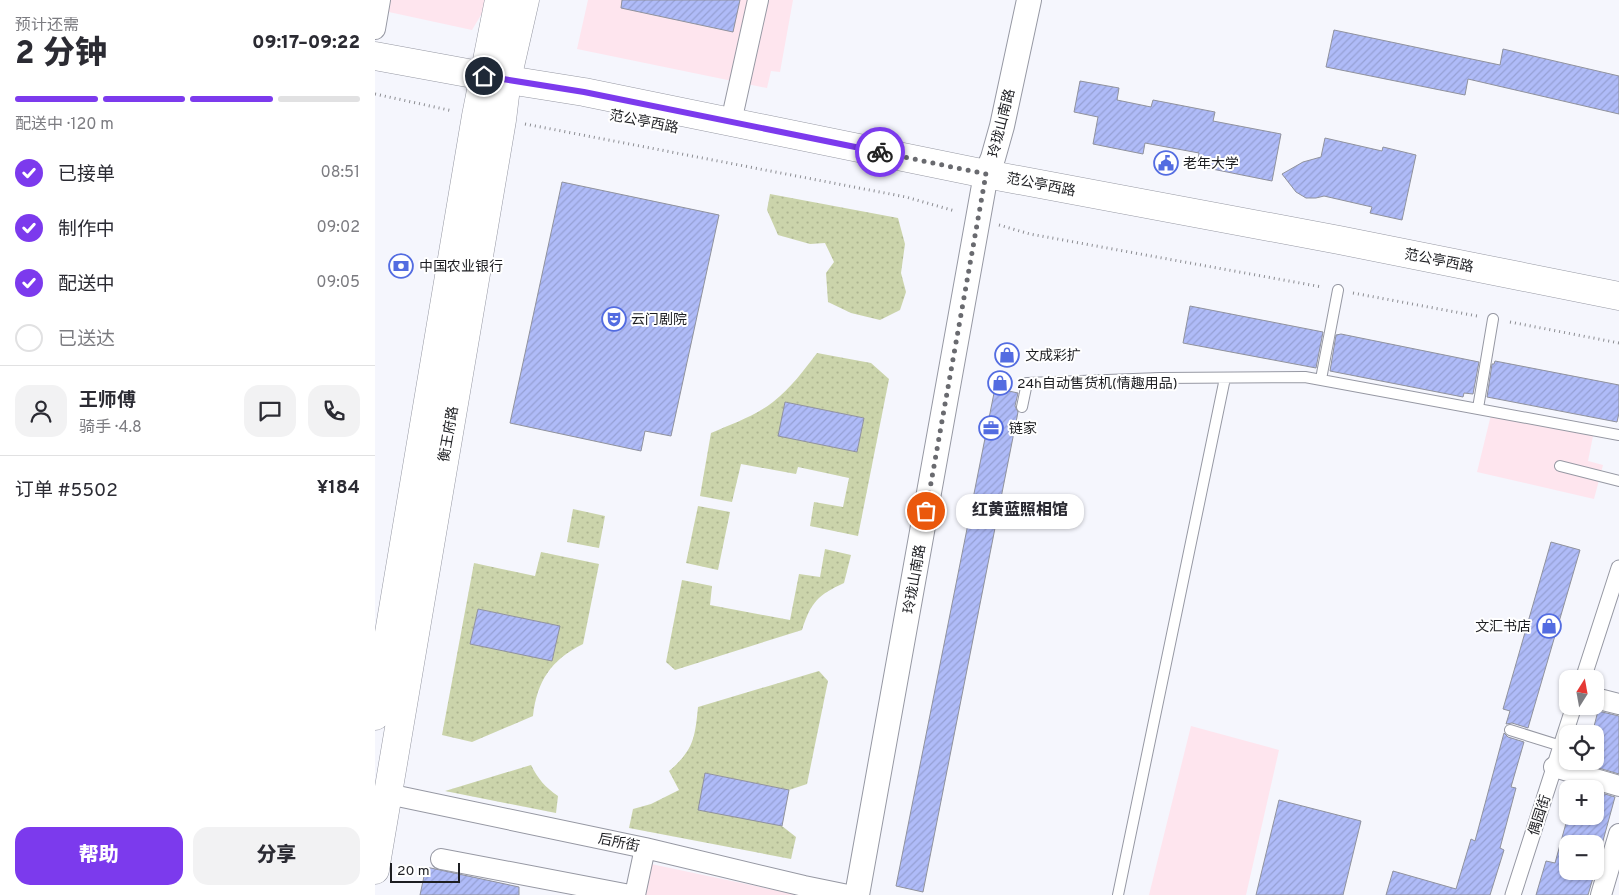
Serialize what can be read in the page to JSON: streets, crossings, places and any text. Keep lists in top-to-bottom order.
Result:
{
  "streets": {
    "main road": ["范公亭西路", "衡王府路"],
    "street": ["玲珑山南路", "偶园街", "后所街"]
  },
  "crossings": [
    ["范公亭西路", "玲珑山南路"],
    ["范公亭西路", "衡王府路"],
    ["衡王府路", "后所街"]
  ],
  "places": {
    "public building": ["老年大学"],
    "bank": ["中国农业银行"],
    "theatre": ["云门剧院"],
    "shop": ["文成彩扩", "24h自动售货机(情趣用品)", "文汇书店"],
    "office": ["链家"],
    "other": ["红黄蓝照相馆"]
  },
  "scale_bar": "20 m",
  "north": "top",
  "page": {
    "heading": ["2 分钟", "预计还需", "09:17–09:22"],
    "panel": [
      "王师傅",
      "骑手 · 4.8",
      "订单 #5502",
      "¥184"
    ],
    "bar": "配送中 · 120 m",
    "list": [
      ["已接单", "08:51"],
      ["制作中", "09:02"],
      ["配送中", "09:05"],
      "已送达"
    ],
    "bubble": "红黄蓝照相馆",
    "map_buttons": ["+", "−"],
    "buttons": ["帮助", "分享"],
    "scale": "20 m"
  }
}
